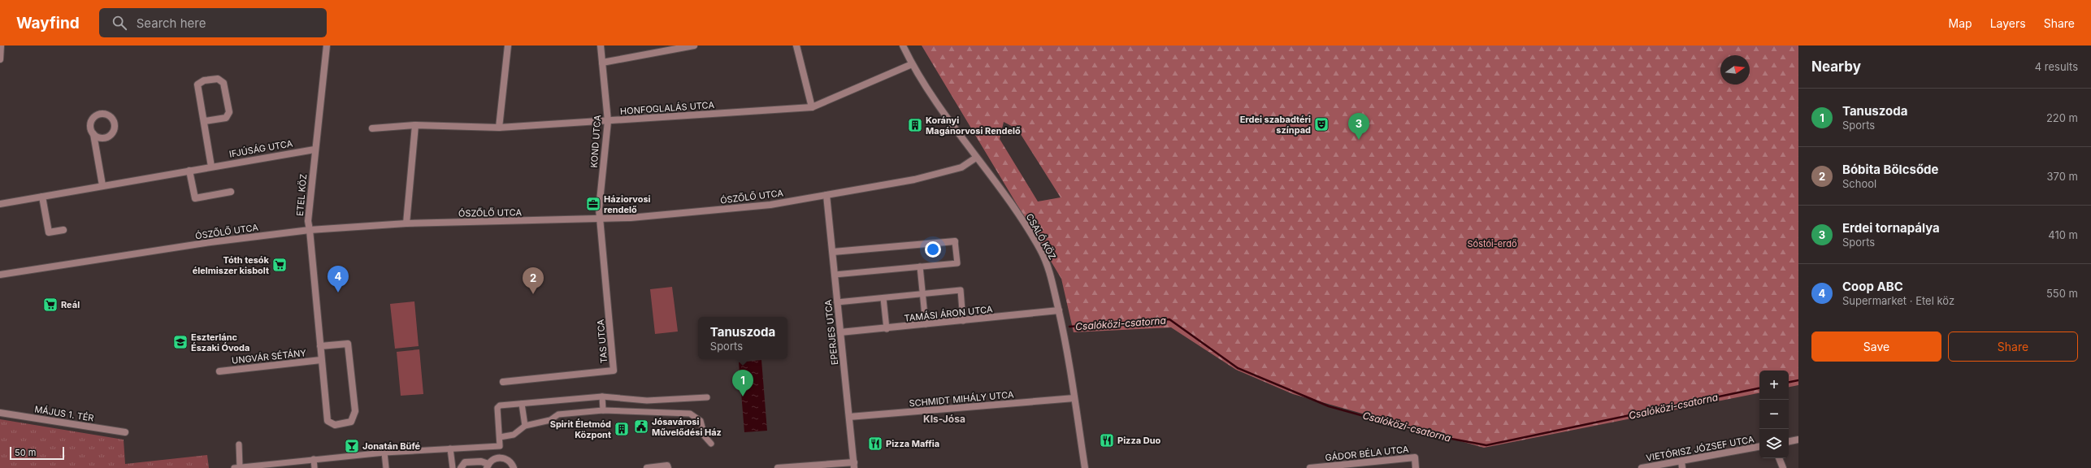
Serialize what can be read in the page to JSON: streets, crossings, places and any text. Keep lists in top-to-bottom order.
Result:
{
  "streets": {
    "street": [
      "HONFOGLALÁS UTCA",
      "KOND UTCA",
      "IFJÚSÁG UTCA",
      "ETEL KÖZ",
      "ÓSZŐLŐ UTCA",
      "CSALÓ KÖZ",
      "TAMÁSI ÁRON UTCA",
      "EPERJES UTCA",
      "TAS UTCA",
      "UNGVÁR SÉTÁNY",
      "SCHMIDT MIHÁLY UTCA",
      "MÁJUS 1. TÉR",
      "VIETÓRISZ JÓZSEF UTCA",
      "GÁDOR BÉLA UTCA"
    ]
  },
  "crossings": [
    ["HONFOGLALÁS UTCA", "KOND UTCA"],
    ["HONFOGLALÁS UTCA", "CSALÓ KÖZ"],
    ["KOND UTCA", "ÓSZŐLŐ UTCA"],
    ["KOND UTCA", "TAS UTCA"],
    ["IFJÚSÁG UTCA", "ETEL KÖZ"],
    ["ETEL KÖZ", "ÓSZŐLŐ UTCA"],
    ["ETEL KÖZ", "UNGVÁR SÉTÁNY"],
    ["ÓSZŐLŐ UTCA", "CSALÓ KÖZ"],
    ["ÓSZŐLŐ UTCA", "EPERJES UTCA"],
    ["ÓSZŐLŐ UTCA", "TAS UTCA"],
    ["CSALÓ KÖZ", "TAMÁSI ÁRON UTCA"],
    ["CSALÓ KÖZ", "SCHMIDT MIHÁLY UTCA"],
    ["TAMÁSI ÁRON UTCA", "EPERJES UTCA"],
    ["EPERJES UTCA", "SCHMIDT MIHÁLY UTCA"]
  ],
  "districts": ["KIs-Jósa"],
  "water": ["Csalóközi-csatorna"],
  "parks": ["Sóstói-erdő"],
  "places": {
    "theatre": ["Erdei szabadtéri színpad"],
    "building": ["Korányi Magánorvosi Rendelő", "Spirit Életmód Központ"],
    "office": ["Háziorvosi rendelő"],
    "supermarket": ["Tóth tesók élelmiszer kisbolt", "Reál"],
    "school or university": ["Eszterlánc Északi Óvoda"],
    "public building": ["Jósavárosi Művelődési Ház"],
    "restaurant": ["Pizza Duo", "Pizza Maffia"],
    "bar": ["Jonatán Büfé"]
  },
  "scale_bar": "50 m",
  "north": "right",
  "page": {
    "header": "Wayfind",
    "search": "Search here",
    "nav": ["Map", "Layers", "Share"],
    "heading": ["Nearby", "4 results"],
    "list": [
      {
        "mark": "1",
        "name": "Tanuszoda",
        "note": "Sports",
        "value": "220 m"
      },
      {
        "mark": "2",
        "name": "Bóbita Bölcsőde",
        "note": "School",
        "value": "370 m"
      },
      {
        "mark": "3",
        "name": "Erdei tornapálya",
        "note": "Sports",
        "value": "410 m"
      },
      {
        "mark": "4",
        "name": "Coop ABC",
        "note": "Supermarket · Etel köz",
        "value": "550 m"
      }
    ],
    "pins": [
      "3",
      "4",
      "2",
      "1"
    ],
    "popup": ["Tanuszoda", "Sports"],
    "buttons": ["Save", "Share"],
    "map_buttons": ["+", "−"],
    "scale": "50 m"
  }
}
